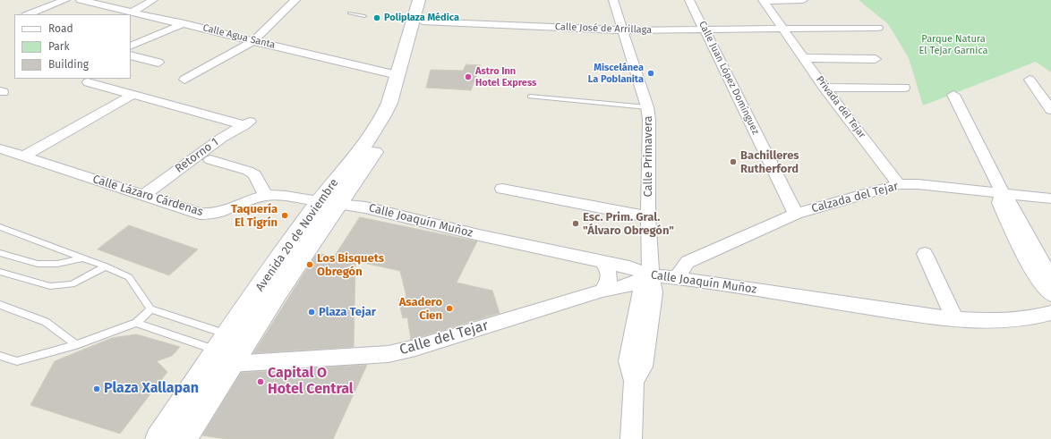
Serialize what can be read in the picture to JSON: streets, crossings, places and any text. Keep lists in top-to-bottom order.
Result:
{
  "streets": {
    "main road": ["Avenida 20 de Noviembre"],
    "street": [
      "Calle José de Arrillaga",
      "Calle Agua Santa",
      "Calle Juan López Domínguez",
      "Privada del Tejar",
      "Retorno 1",
      "Calle Primavera",
      "Calle Lázaro Cárdenas",
      "Calzada del Tejar",
      "Calle Joaquín Muñoz",
      "Calle del Tejar"
    ]
  },
  "crossings": [
    ["Calle José de Arrillaga", "Calle Juan López Domínguez"],
    ["Calle José de Arrillaga", "Privada del Tejar"],
    ["Calle José de Arrillaga", "Calle Primavera"],
    ["Calle José de Arrillaga", "Avenida 20 de Noviembre"],
    ["Calle Agua Santa", "Avenida 20 de Noviembre"],
    ["Calle Juan López Domínguez", "Calzada del Tejar"],
    ["Privada del Tejar", "Calzada del Tejar"],
    ["Retorno 1", "Calle Lázaro Cárdenas"],
    ["Calle Primavera", "Calle Joaquín Muñoz"],
    ["Calle Primavera", "Calle del Tejar"],
    ["Calle Lázaro Cárdenas", "Calle Joaquín Muñoz"],
    ["Calle Lázaro Cárdenas", "Avenida 20 de Noviembre"],
    ["Calzada del Tejar", "Calle Joaquín Muñoz"],
    ["Calle Joaquín Muñoz", "Avenida 20 de Noviembre"],
    ["Calle Joaquín Muñoz", "Calle del Tejar"],
    ["Avenida 20 de Noviembre", "Calle del Tejar"]
  ],
  "parks": ["Parque Natura El Tejar Garnica"],
  "places": [
    "Poliplaza Médica",
    "Miscelánea La Poblanita",
    "Astro Inn Hotel Express",
    "Bachilleres Rutherford",
    "Taquería El Tigrín",
    "Esc. Prim. Gral. \"Álvaro Obregón\"",
    "Los Bisquets Obregón",
    "Asadero Cien",
    "Plaza Tejar",
    "Capital O Hotel Central",
    "Plaza Xallapan"
  ],
  "legend": ["Road", "Park", "Building"]
}
